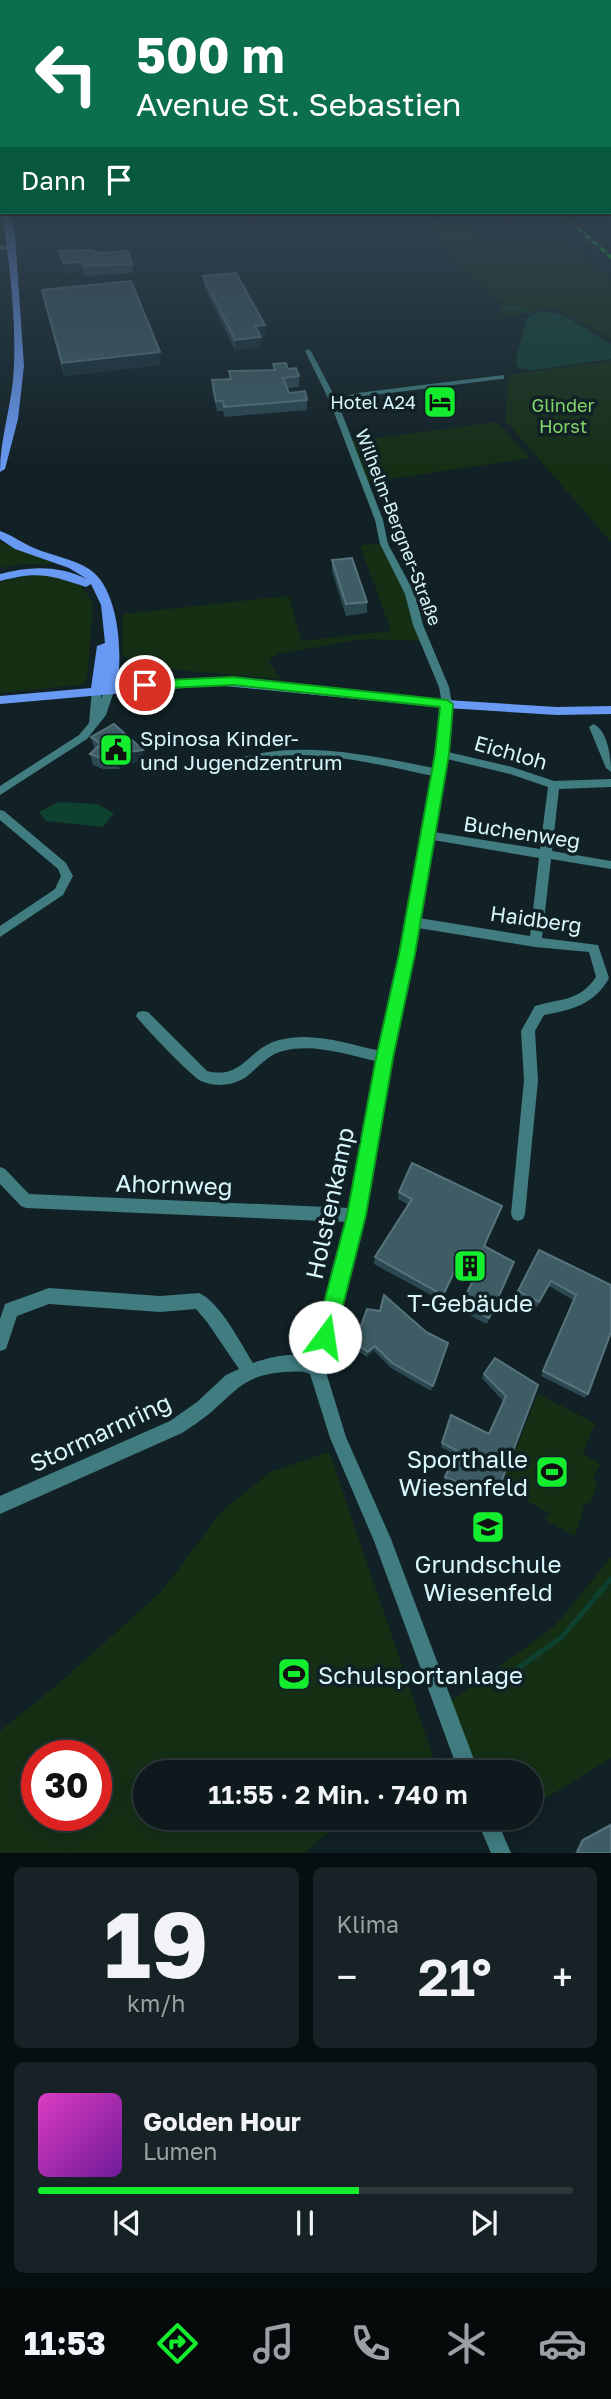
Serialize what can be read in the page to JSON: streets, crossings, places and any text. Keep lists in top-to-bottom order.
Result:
{
  "streets": {
    "street": [
      "Wilhelm-Bergner-Straße",
      "Eichloh",
      "Buchenweg",
      "Haidberg",
      "Ahornweg",
      "Holstenkamp",
      "Stormarnring"
    ]
  },
  "crossings": [
    ["Wilhelm-Bergner-Straße", "Holstenkamp"],
    ["Eichloh", "Holstenkamp"],
    ["Buchenweg", "Holstenkamp"],
    ["Haidberg", "Holstenkamp"],
    ["Ahornweg", "Holstenkamp"],
    ["Holstenkamp", "Stormarnring"]
  ],
  "parks": ["Glinder Horst"],
  "places": {
    "hotel": ["Hotel A24"],
    "public building": ["Spinosa Kinder- und Jugendzentrum"],
    "building": ["T-Gebäude"],
    "sports": ["Sporthalle Wiesenfeld", "Schulsportanlage"],
    "school or university": ["Grundschule Wiesenfeld"]
  },
  "page": {
    "turn": ["500 m", "Avenue St. Sebastien"],
    "then": "Dann",
    "limit": "30",
    "trip": "11:55 · 2 Min. · 740 m",
    "tile": [
      ["19", "km/h"],
      "Klima"
    ],
    "heat": ["−", "21°", "+"],
    "song": ["Golden Hour", "Lumen"],
    "tabs": "11:53"
  }
}
